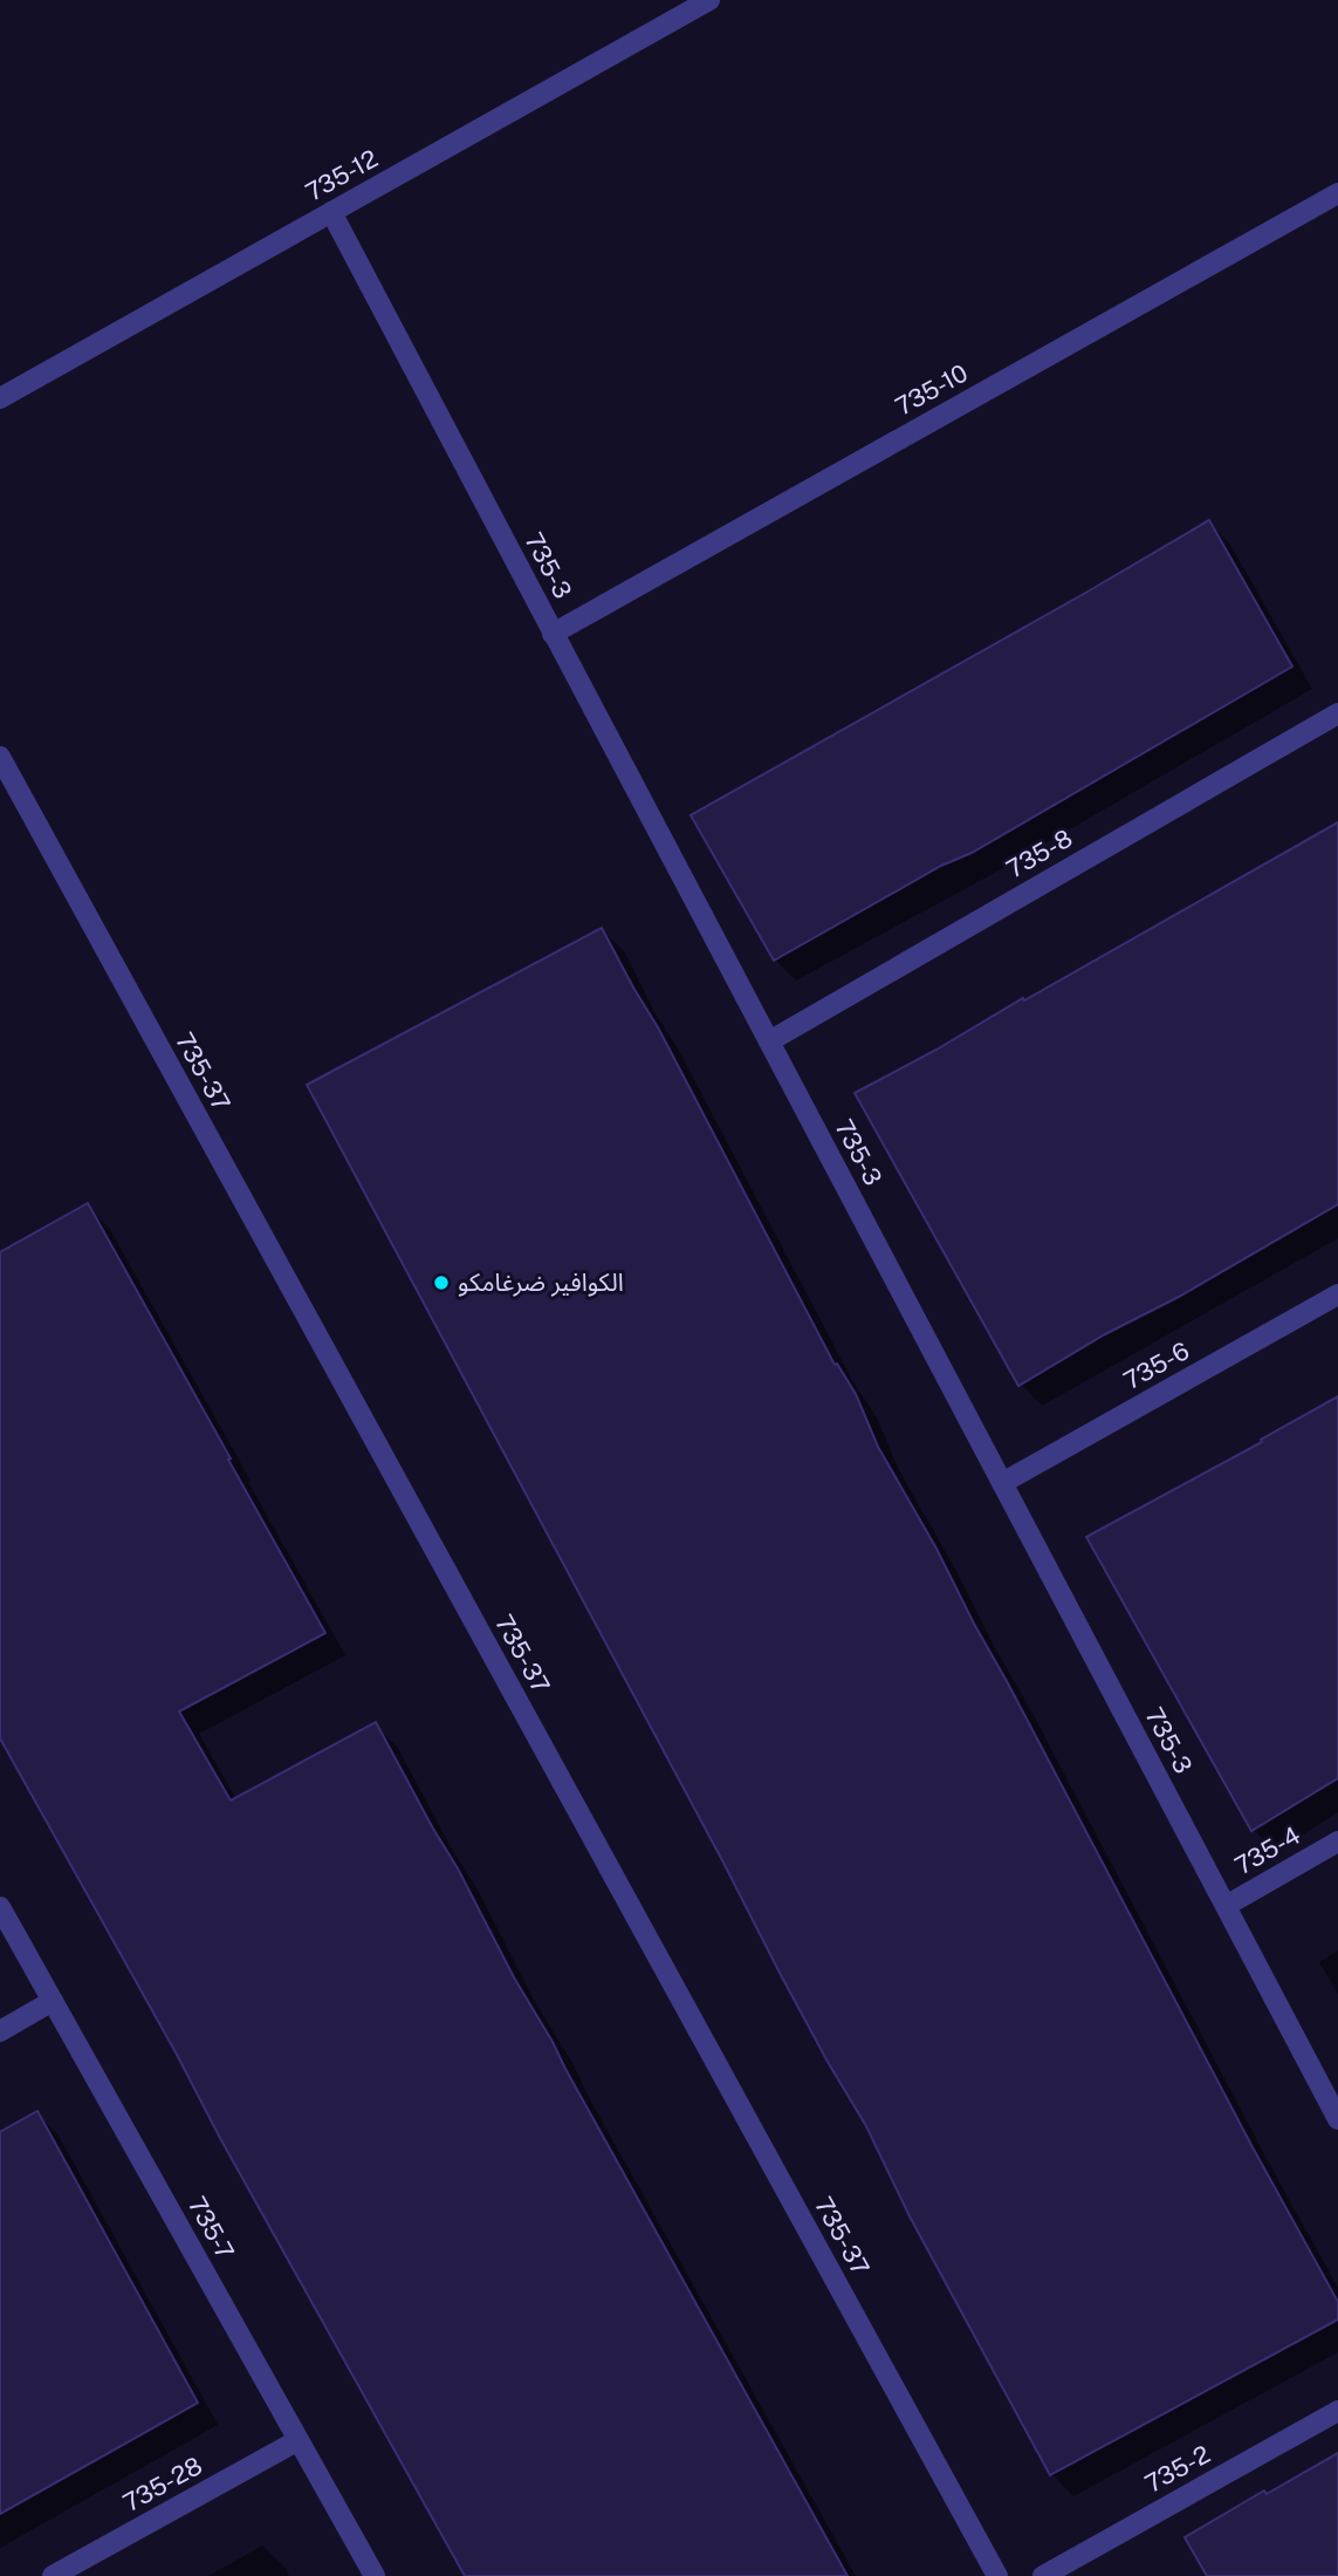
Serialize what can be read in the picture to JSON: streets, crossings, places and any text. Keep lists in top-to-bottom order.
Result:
{
  "streets": {
    "street": [
      "735-12",
      "735-10",
      "735-3",
      "735-8",
      "735-37",
      "735-6",
      "735-4",
      "735-7",
      "735-2",
      "735-28"
    ]
  },
  "crossings": [
    ["735-12", "735-3"],
    ["735-10", "735-3"],
    ["735-3", "735-8"],
    ["735-3", "735-6"],
    ["735-3", "735-4"],
    ["735-7", "735-28"]
  ],
  "places": ["الكوافير ضرغامكو"]
}
